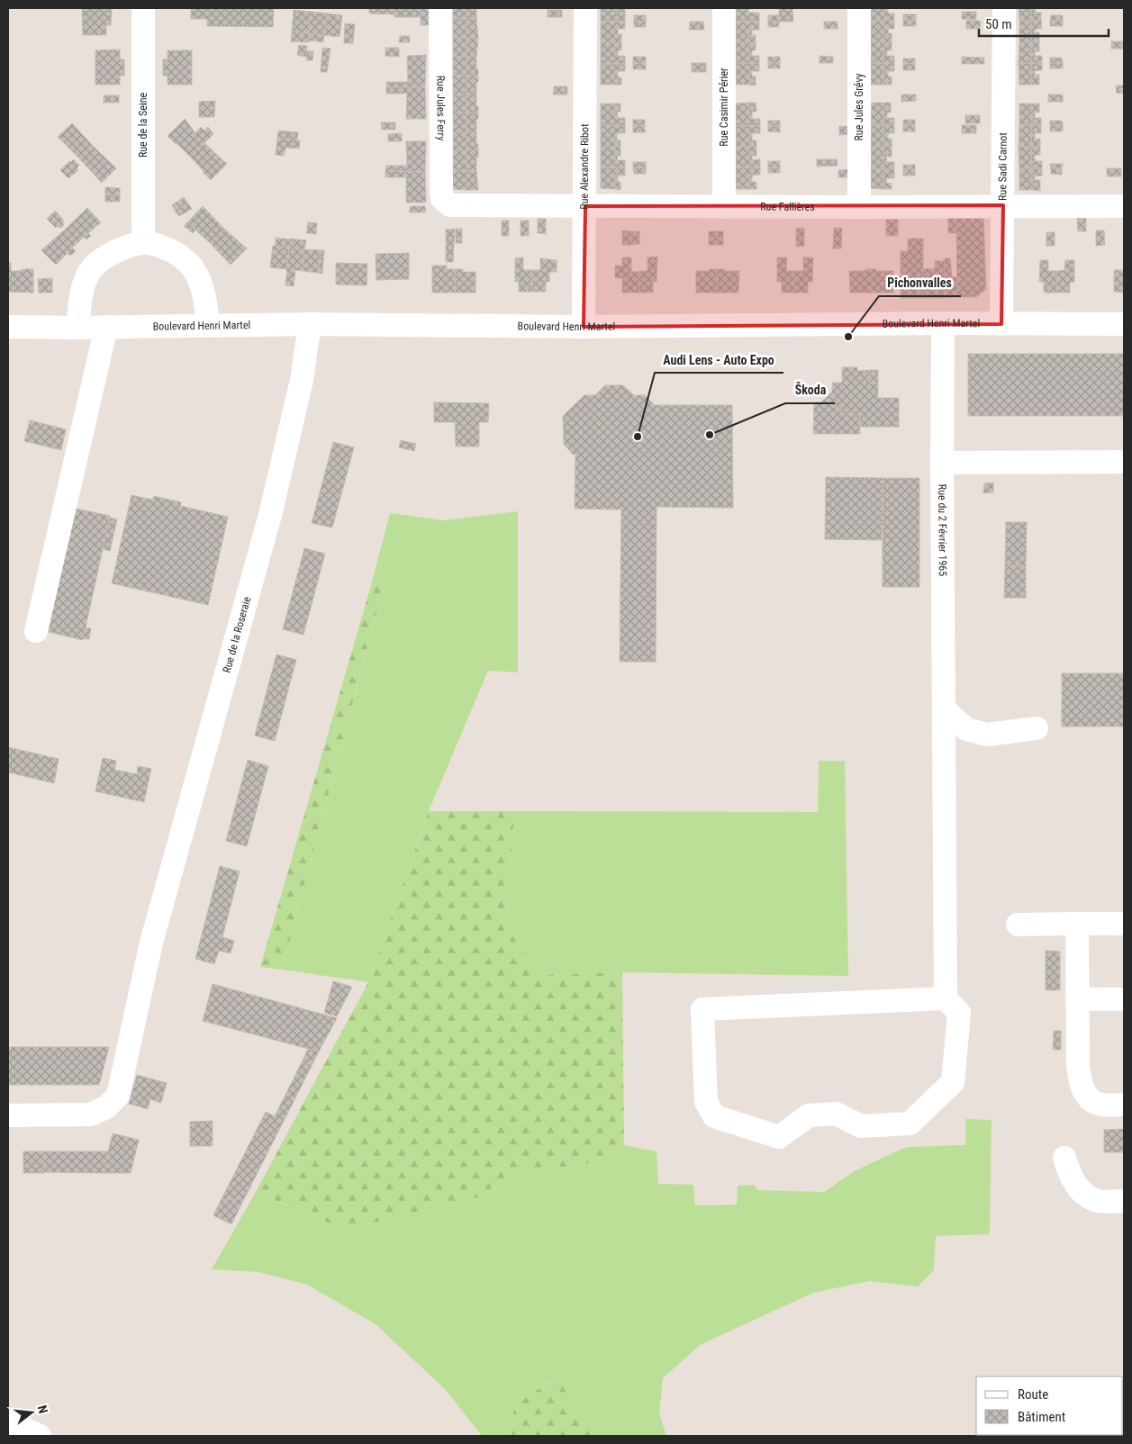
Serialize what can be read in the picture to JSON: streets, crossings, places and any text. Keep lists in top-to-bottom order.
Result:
{
  "streets": {
    "street": [
      "Rue Casimir Périer",
      "Rue Jules Grévy",
      "Rue Jules Ferry",
      "Rue de la Seine",
      "Rue Sadi Carnot",
      "Rue Alexandre Ribot",
      "Rue Fallières",
      "Boulevard Henri Martel",
      "Rue du 2 Février 1965",
      "Rue de la Roseraie"
    ]
  },
  "crossings": [
    ["Rue Casimir Périer", "Rue Fallières"],
    ["Rue Jules Grévy", "Rue Fallières"],
    ["Rue Jules Ferry", "Rue Fallières"],
    ["Rue Sadi Carnot", "Rue Fallières"],
    ["Rue Sadi Carnot", "Boulevard Henri Martel"],
    ["Rue Alexandre Ribot", "Rue Fallières"],
    ["Rue Alexandre Ribot", "Boulevard Henri Martel"],
    ["Boulevard Henri Martel", "Rue du 2 Février 1965"],
    ["Boulevard Henri Martel", "Rue de la Roseraie"]
  ],
  "places": ["Pichonvalles", "Škoda", "Audi Lens - Auto Expo"],
  "legend": ["Route", "Bâtiment"],
  "scale_bar": "50 m",
  "north": "right"
}
